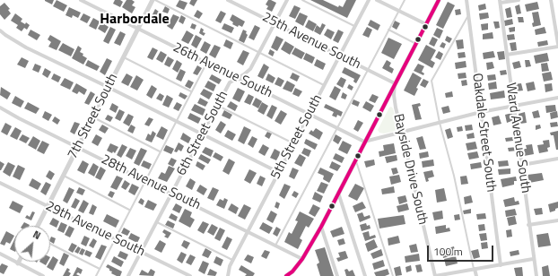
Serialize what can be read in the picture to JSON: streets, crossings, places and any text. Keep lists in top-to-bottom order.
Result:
{
  "streets": {
    "street": [
      "25th Avenue South",
      "26th Avenue South",
      "7th Street South",
      "Oakdale Street South",
      "6th Street South",
      "5th Street South",
      "Ward Avenue South",
      "Bayside Drive South",
      "28th Avenue South",
      "29th Avenue South"
    ]
  },
  "crossings": [
    ["25th Avenue South", "6th Street South"],
    ["25th Avenue South", "5th Street South"],
    ["25th Avenue South", "Bayside Drive South"],
    ["26th Avenue South", "7th Street South"],
    ["26th Avenue South", "6th Street South"],
    ["26th Avenue South", "5th Street South"],
    ["7th Street South", "28th Avenue South"],
    ["7th Street South", "29th Avenue South"],
    ["6th Street South", "28th Avenue South"],
    ["6th Street South", "29th Avenue South"],
    ["5th Street South", "28th Avenue South"]
  ],
  "districts": ["Harbordale"],
  "scale_bar": "100 m",
  "north": "top right"
}
